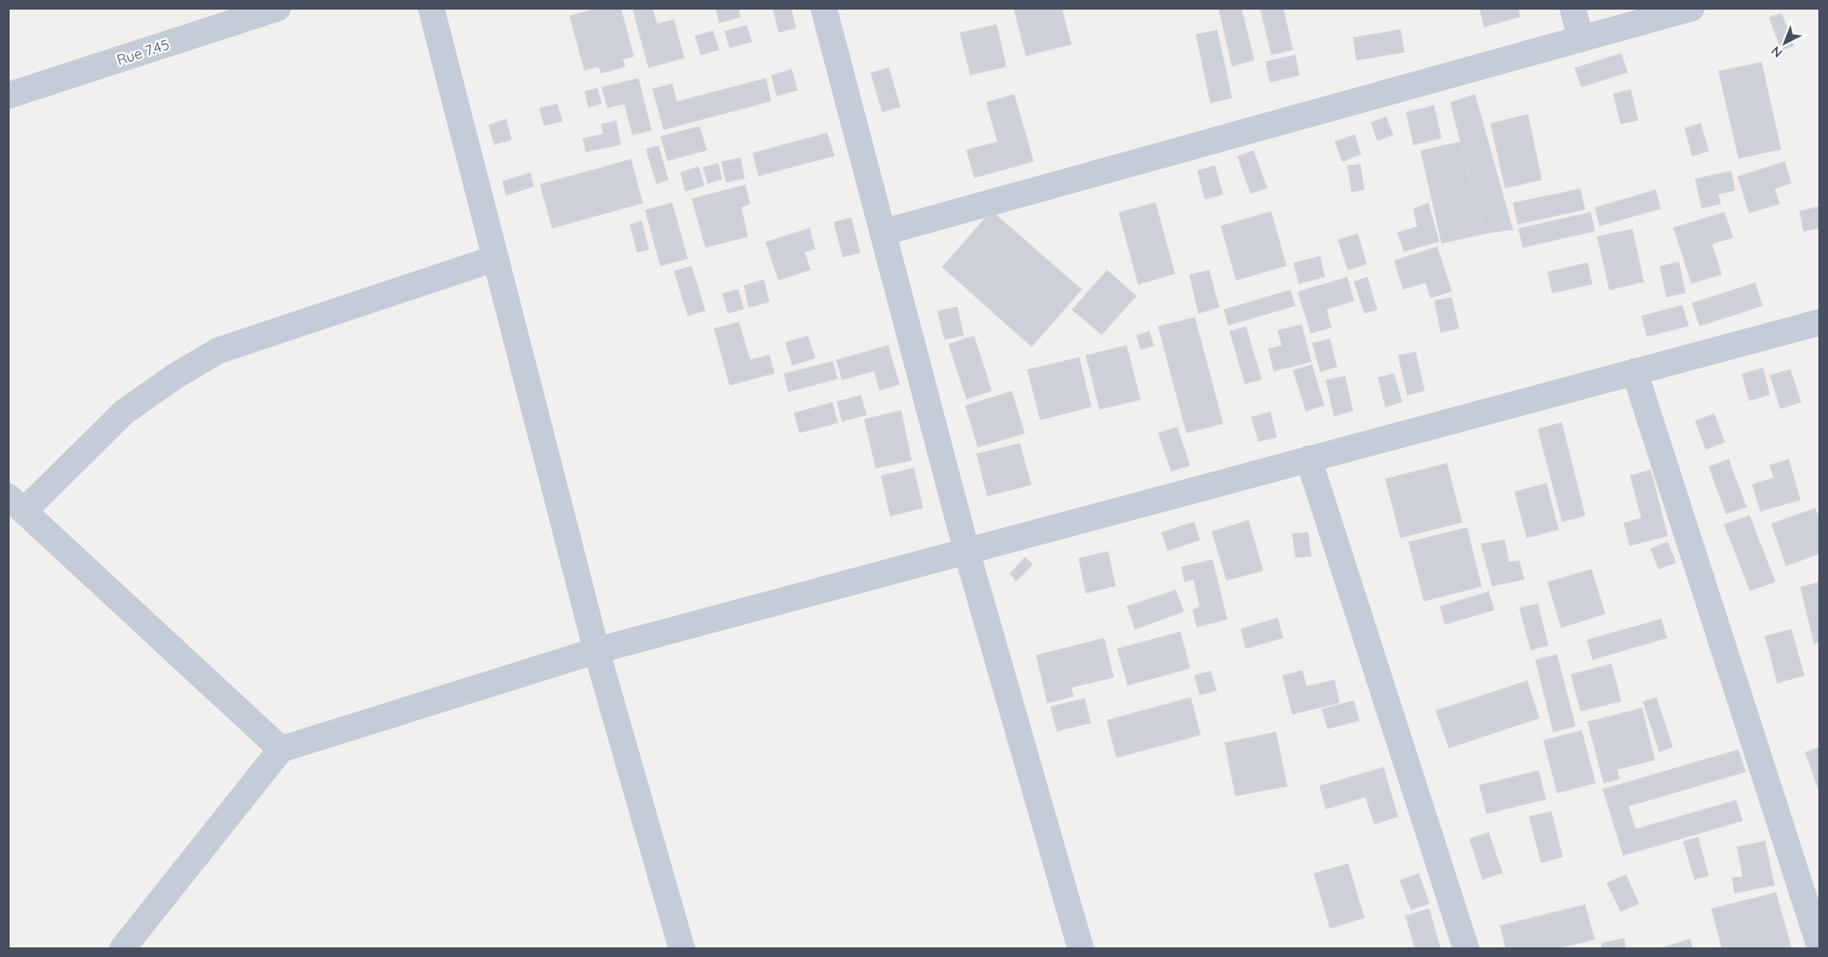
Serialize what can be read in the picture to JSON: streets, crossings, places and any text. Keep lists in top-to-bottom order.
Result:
{
  "streets": {
    "street": ["Rue 7.45"]
  },
  "north": "bottom left"
}
